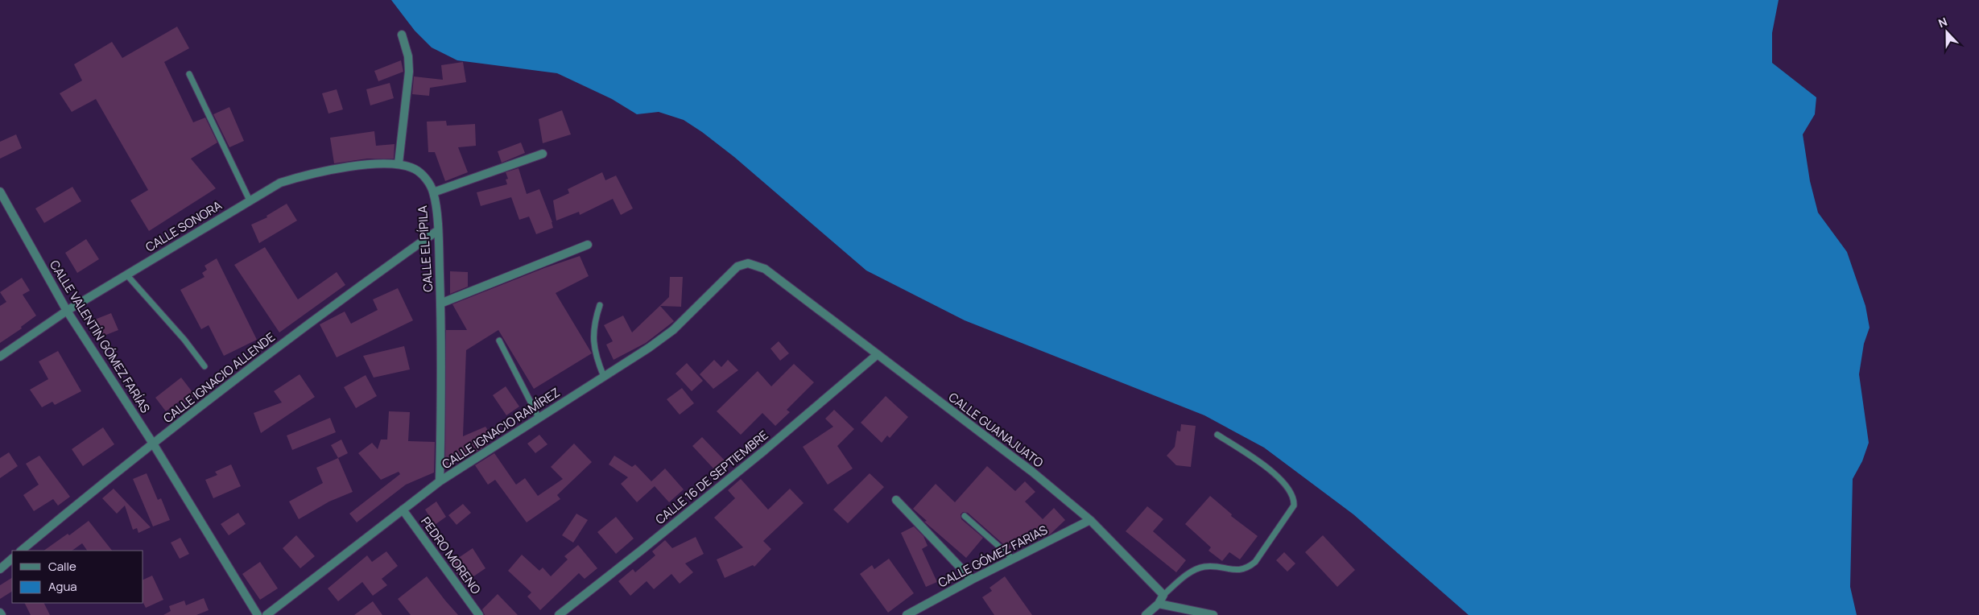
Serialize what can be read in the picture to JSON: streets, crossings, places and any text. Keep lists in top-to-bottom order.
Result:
{
  "streets": {
    "street": [
      "CALLE SONORA",
      "CALLE EL PÍPILA",
      "CALLE VALENTÍN GÓMEZ FARÍAS",
      "CALLE IGNACIO ALLENDE",
      "CALLE IGNACIO RAMÍREZ",
      "CALLE GUANAJUATO",
      "CALLE 16 DE SEPTIEMBRE",
      "PEDRO MORENO",
      "CALLE GÓMEZ FARIAS"
    ]
  },
  "crossings": [
    ["CALLE SONORA", "CALLE EL PÍPILA"],
    ["CALLE SONORA", "CALLE VALENTÍN GÓMEZ FARÍAS"],
    ["CALLE EL PÍPILA", "CALLE IGNACIO ALLENDE"],
    ["CALLE EL PÍPILA", "CALLE IGNACIO RAMÍREZ"],
    ["CALLE VALENTÍN GÓMEZ FARÍAS", "CALLE IGNACIO ALLENDE"],
    ["CALLE IGNACIO RAMÍREZ", "CALLE GUANAJUATO"],
    ["CALLE IGNACIO RAMÍREZ", "PEDRO MORENO"],
    ["CALLE GUANAJUATO", "CALLE 16 DE SEPTIEMBRE"],
    ["CALLE GUANAJUATO", "CALLE GÓMEZ FARIAS"]
  ],
  "legend": ["Calle", "Agua"],
  "north": "top"
}
